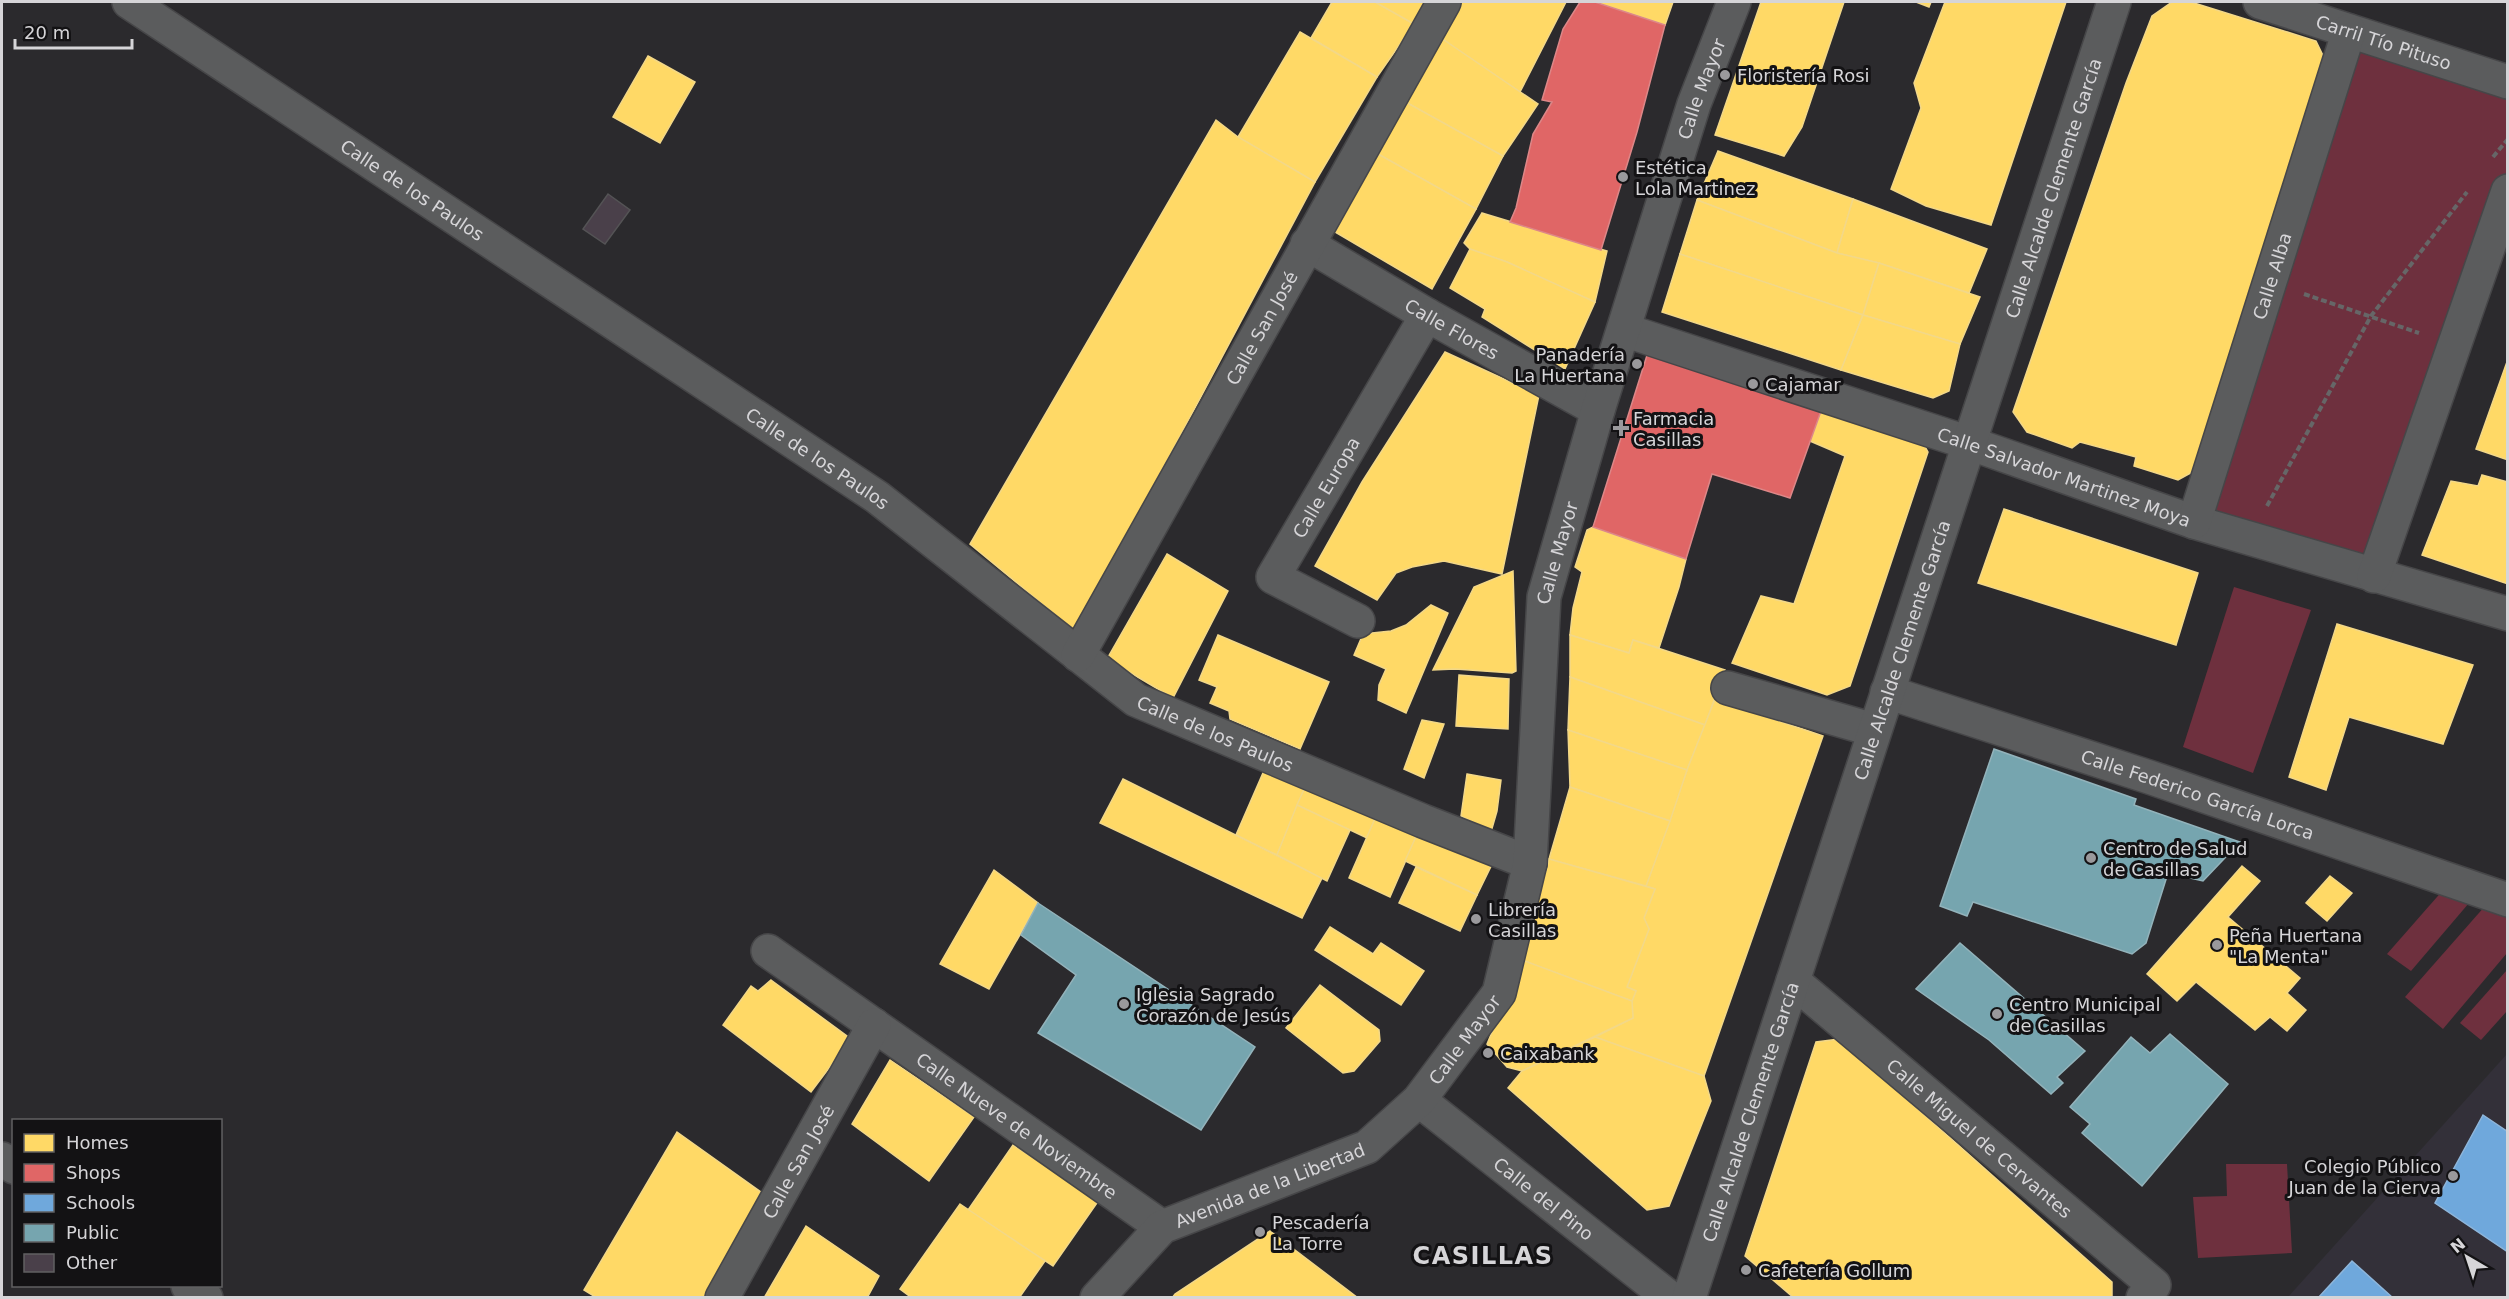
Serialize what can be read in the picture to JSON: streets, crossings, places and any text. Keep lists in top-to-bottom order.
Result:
{
  "streets": {
    "street": [
      "Carril Tío Pituso",
      "Calle Mayor",
      "Calle Alcalde Clemente García",
      "Calle de los Paulos",
      "Calle Alba",
      "Calle San José",
      "Calle Flores",
      "Calle Salvador Martinez Moya",
      "Calle Europa",
      "Calle Federico García Lorca",
      "Calle Nueve de Noviembre",
      "Calle Miguel de Cervantes",
      "Avenida de la Libertad",
      "Calle del Pino"
    ]
  },
  "crossings": [
    ["Carril Tío Pituso", "Calle Alba"],
    ["Calle Mayor", "Calle de los Paulos"],
    ["Calle Mayor", "Calle Flores"],
    ["Calle Mayor", "Calle Salvador Martinez Moya"],
    ["Calle Mayor", "Avenida de la Libertad"],
    ["Calle Mayor", "Calle del Pino"],
    ["Calle Alcalde Clemente García", "Calle Salvador Martinez Moya"],
    ["Calle Alcalde Clemente García", "Calle Federico García Lorca"],
    ["Calle Alcalde Clemente García", "Calle Miguel de Cervantes"],
    ["Calle de los Paulos", "Calle San José"],
    ["Calle Alba", "Calle Salvador Martinez Moya"],
    ["Calle San José", "Calle Flores"],
    ["Calle San José", "Calle Nueve de Noviembre"],
    ["Calle Flores", "Calle Europa"],
    ["Calle Nueve de Noviembre", "Avenida de la Libertad"],
    ["Avenida de la Libertad", "Calle del Pino"]
  ],
  "districts": ["CASILLAS"],
  "places": {
    "other": [
      "Floristería Rosi",
      "Estética Lola Martinez",
      "Panadería La Huertana",
      "Cajamar",
      "Centro de Salud de Casillas",
      "Librería Casillas",
      "Peña Huertana \"La Menta\"",
      "Iglesia Sagrado Corazón de Jesús",
      "Centro Municipal de Casillas",
      "Caixabank",
      "Colegio Público Juan de la Cierva",
      "Pescadería La Torre",
      "Cafetería Gollum"
    ],
    "health": ["Farmacia Casillas"]
  },
  "legend": [
    "Homes",
    "Shops",
    "Schools",
    "Public",
    "Other"
  ],
  "scale_bar": "20 m",
  "north": "top left"
}
